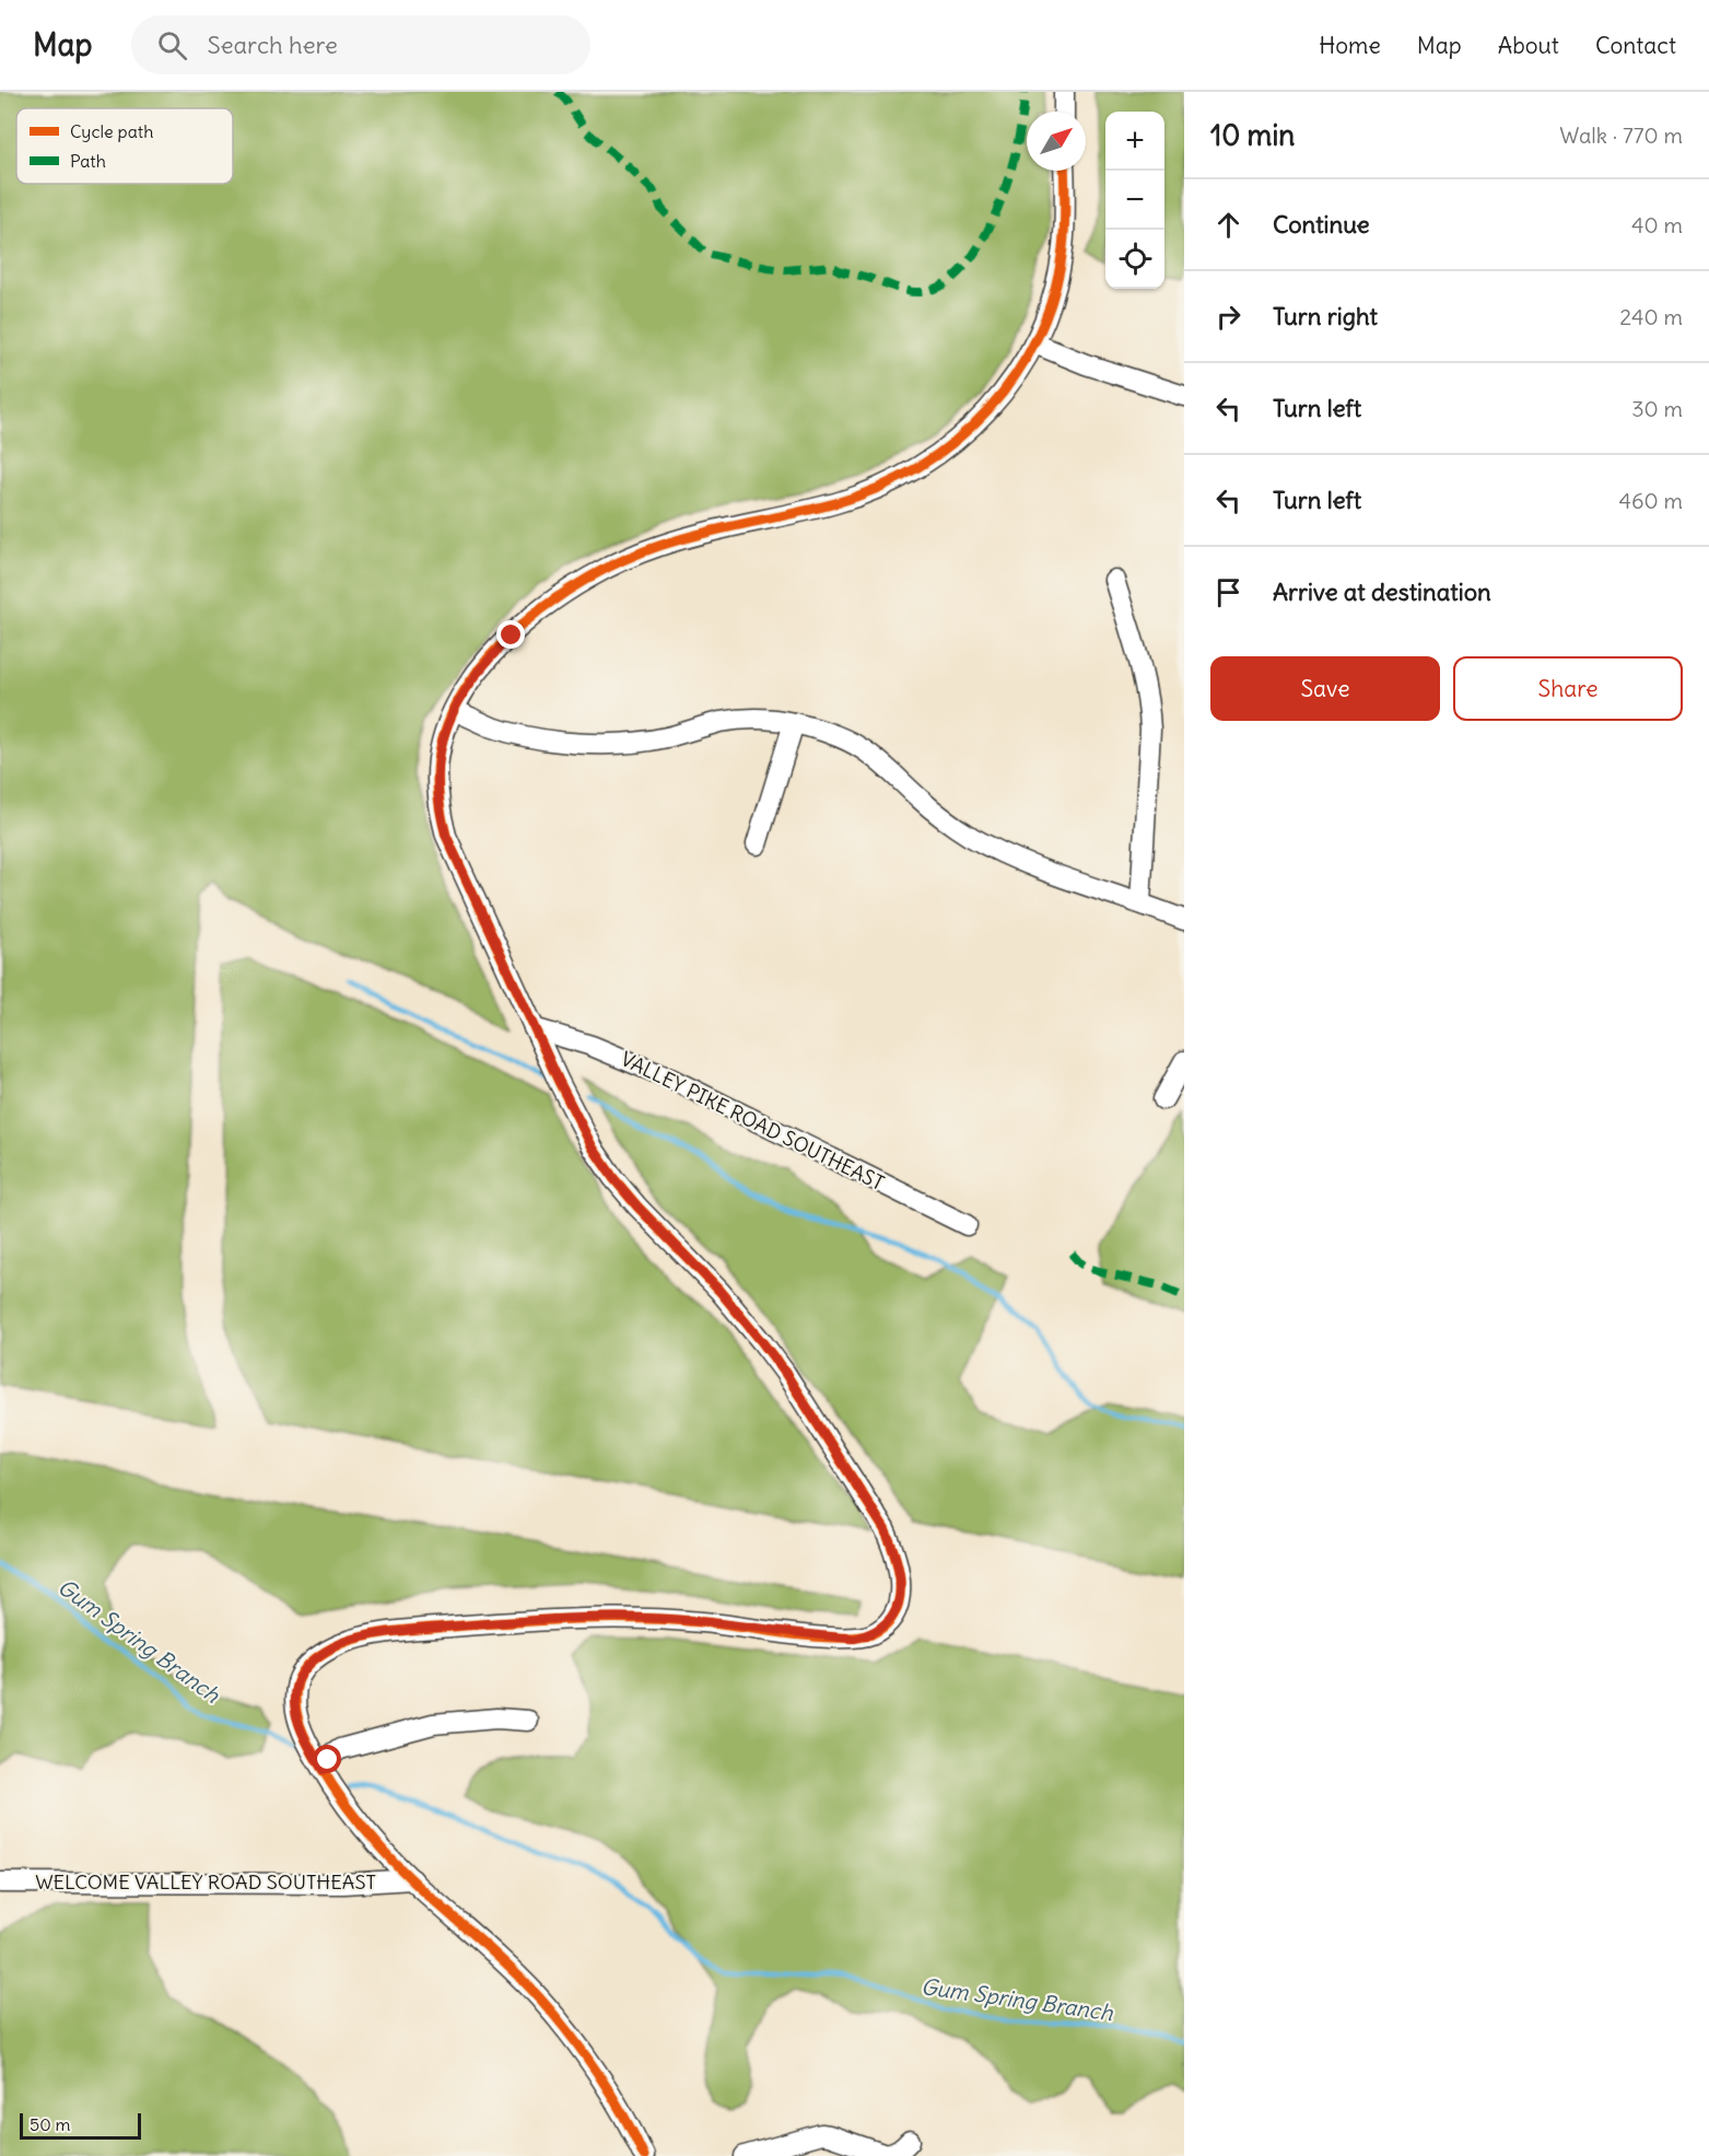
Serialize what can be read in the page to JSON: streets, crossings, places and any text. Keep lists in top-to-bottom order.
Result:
{
  "streets": {
    "street": ["VALLEY PIKE ROAD SOUTHEAST", "WELCOME VALLEY ROAD SOUTHEAST"]
  },
  "water": ["Gum Spring Branch"],
  "legend": ["Cycle path", "Path"],
  "scale_bar": "50 m",
  "north": "top right",
  "page": {
    "header": "Map",
    "search": "Search here",
    "nav": [
      "Home",
      "Map",
      "About",
      "Contact"
    ],
    "heading": ["10 min", "Walk · 770 m"],
    "map_buttons": ["+", "−"],
    "list": [
      ["Continue", "40 m"],
      ["Turn right", "240 m"],
      ["Turn left", "30 m"],
      ["Turn left", "460 m"],
      "Arrive at destination"
    ],
    "buttons": ["Save", "Share"],
    "scale": "50 m"
  }
}
